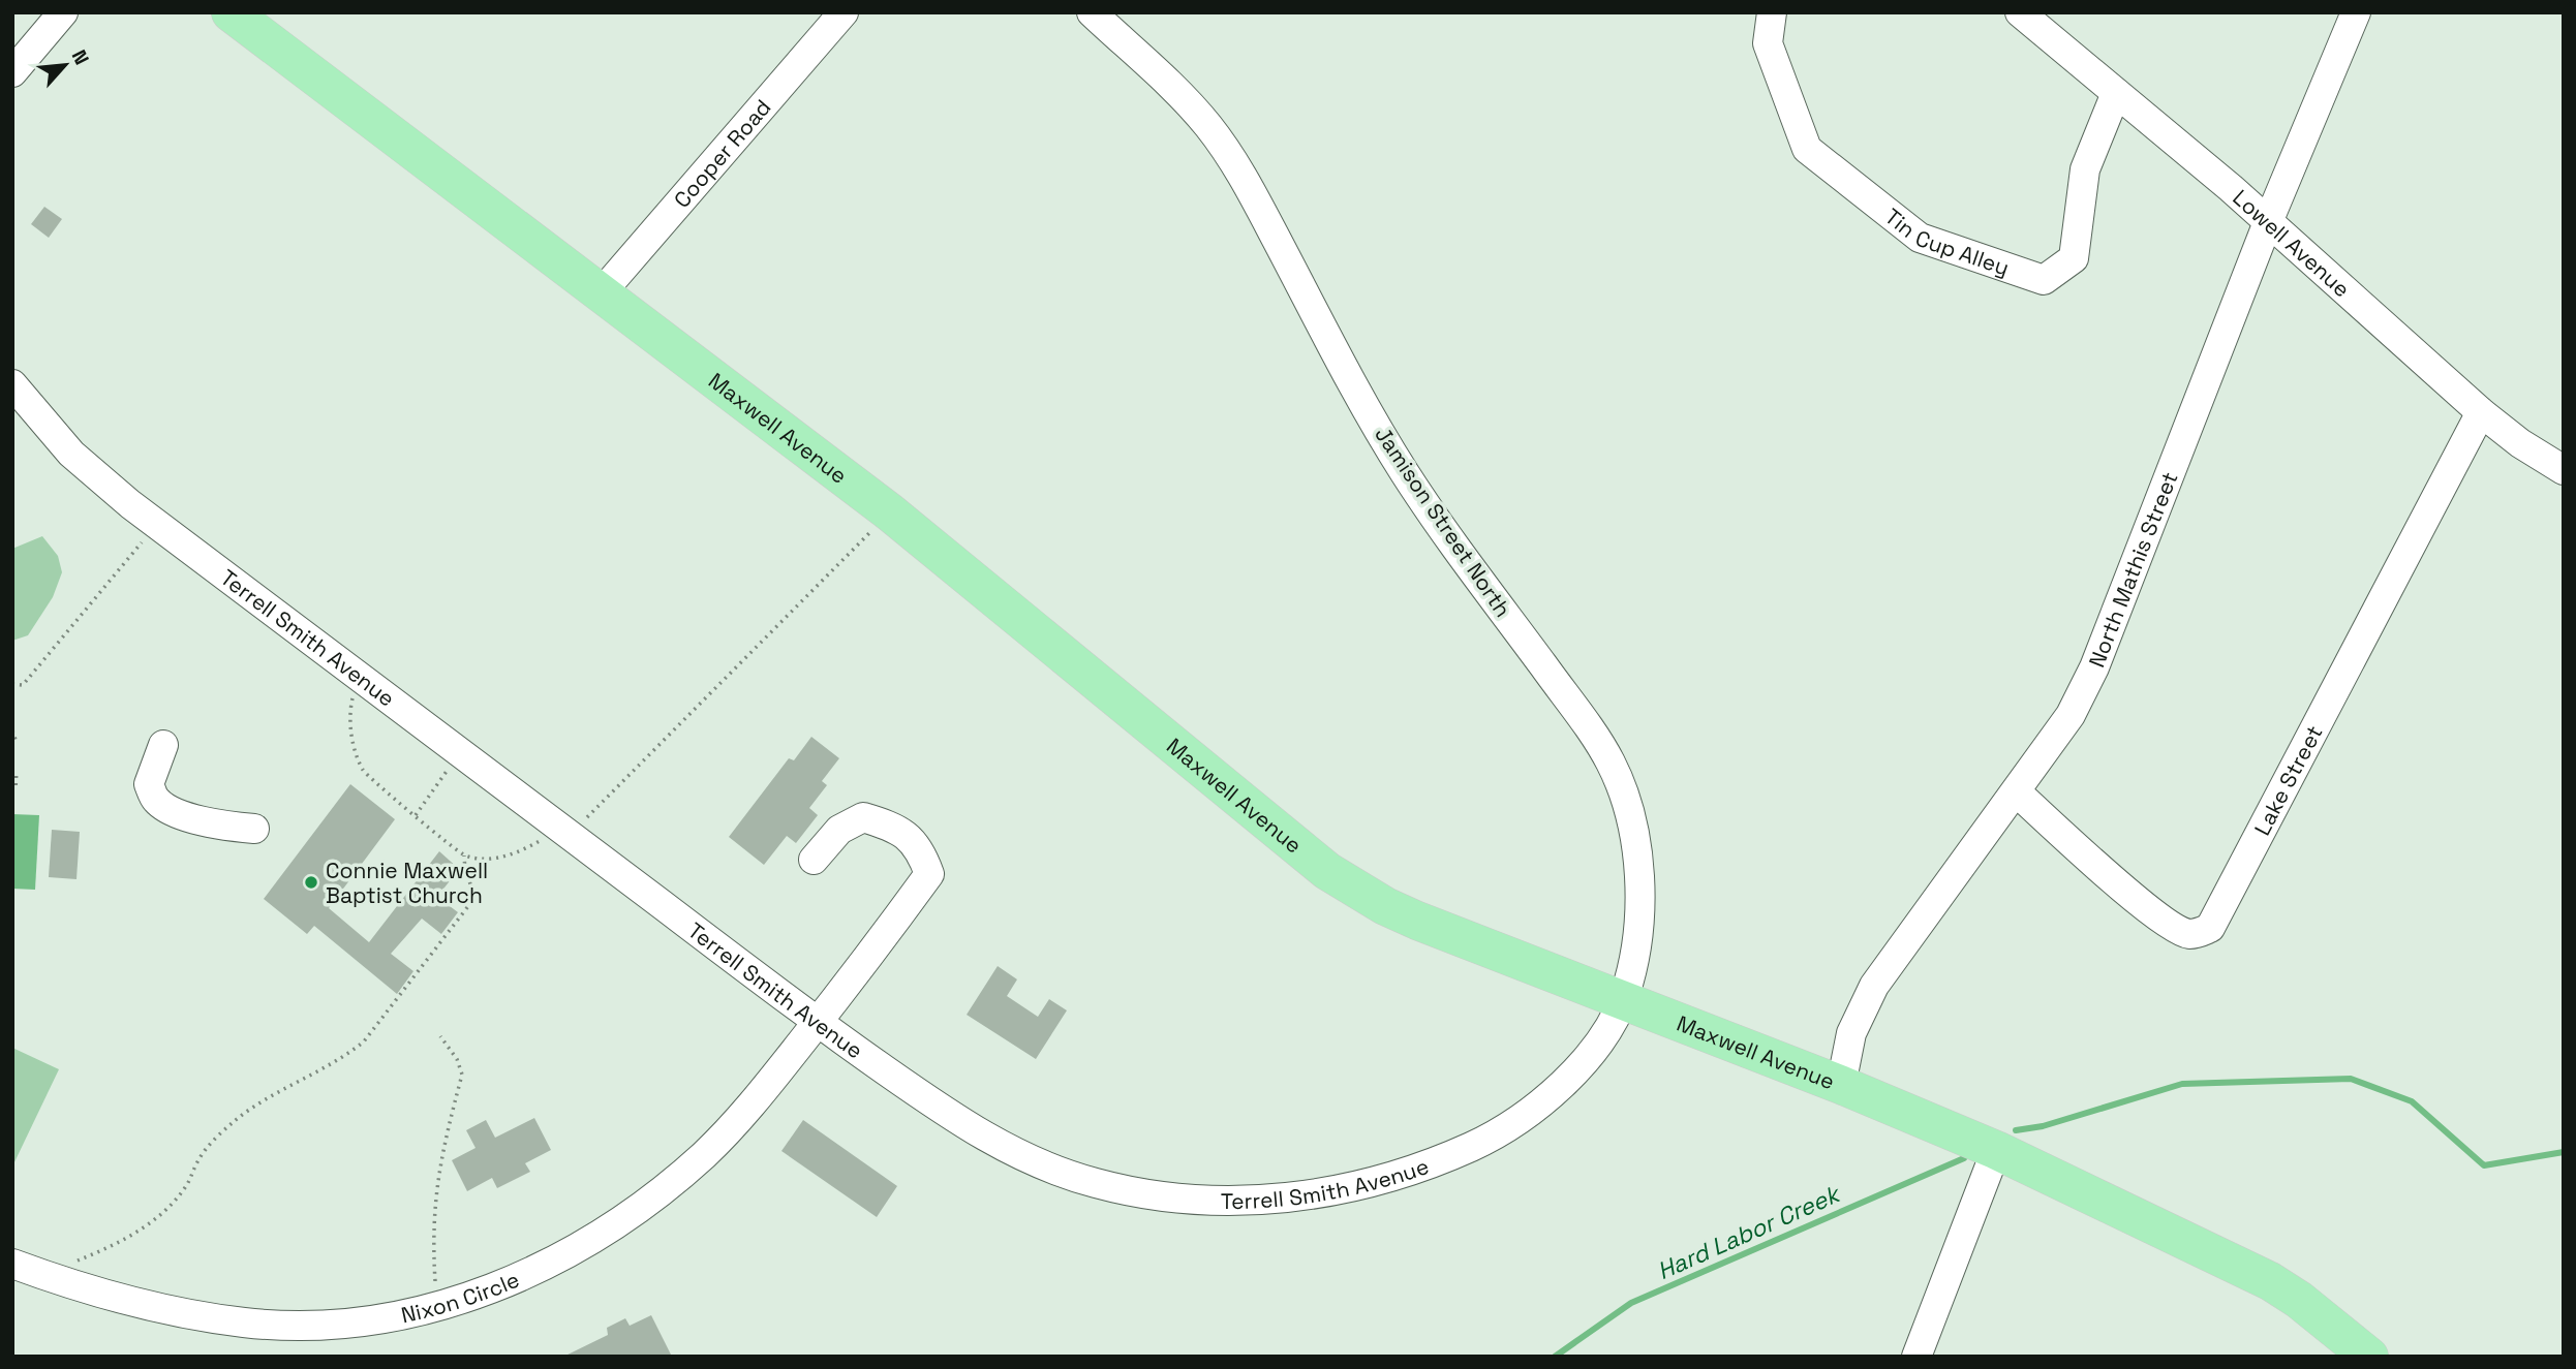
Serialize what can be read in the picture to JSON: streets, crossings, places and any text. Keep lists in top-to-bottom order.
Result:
{
  "streets": {
    "main road": ["Maxwell Avenue"],
    "street": [
      "Cooper Road",
      "Tin Cup Alley",
      "Lowell Avenue",
      "Jamison Street North",
      "North Mathis Street",
      "Terrell Smith Avenue",
      "Lake Street",
      "Nixon Circle"
    ]
  },
  "crossings": [
    ["Cooper Road", "Maxwell Avenue"],
    ["Tin Cup Alley", "Lowell Avenue"],
    ["Lowell Avenue", "North Mathis Street"],
    ["Lowell Avenue", "Lake Street"],
    ["Maxwell Avenue", "Jamison Street North"],
    ["Maxwell Avenue", "North Mathis Street"],
    ["Maxwell Avenue", "Terrell Smith Avenue"],
    ["Jamison Street North", "Terrell Smith Avenue"],
    ["North Mathis Street", "Lake Street"],
    ["Terrell Smith Avenue", "Nixon Circle"]
  ],
  "water": ["Hard Labor Creek"],
  "places": ["Connie Maxwell Baptist Church"],
  "north": "top right"
}
